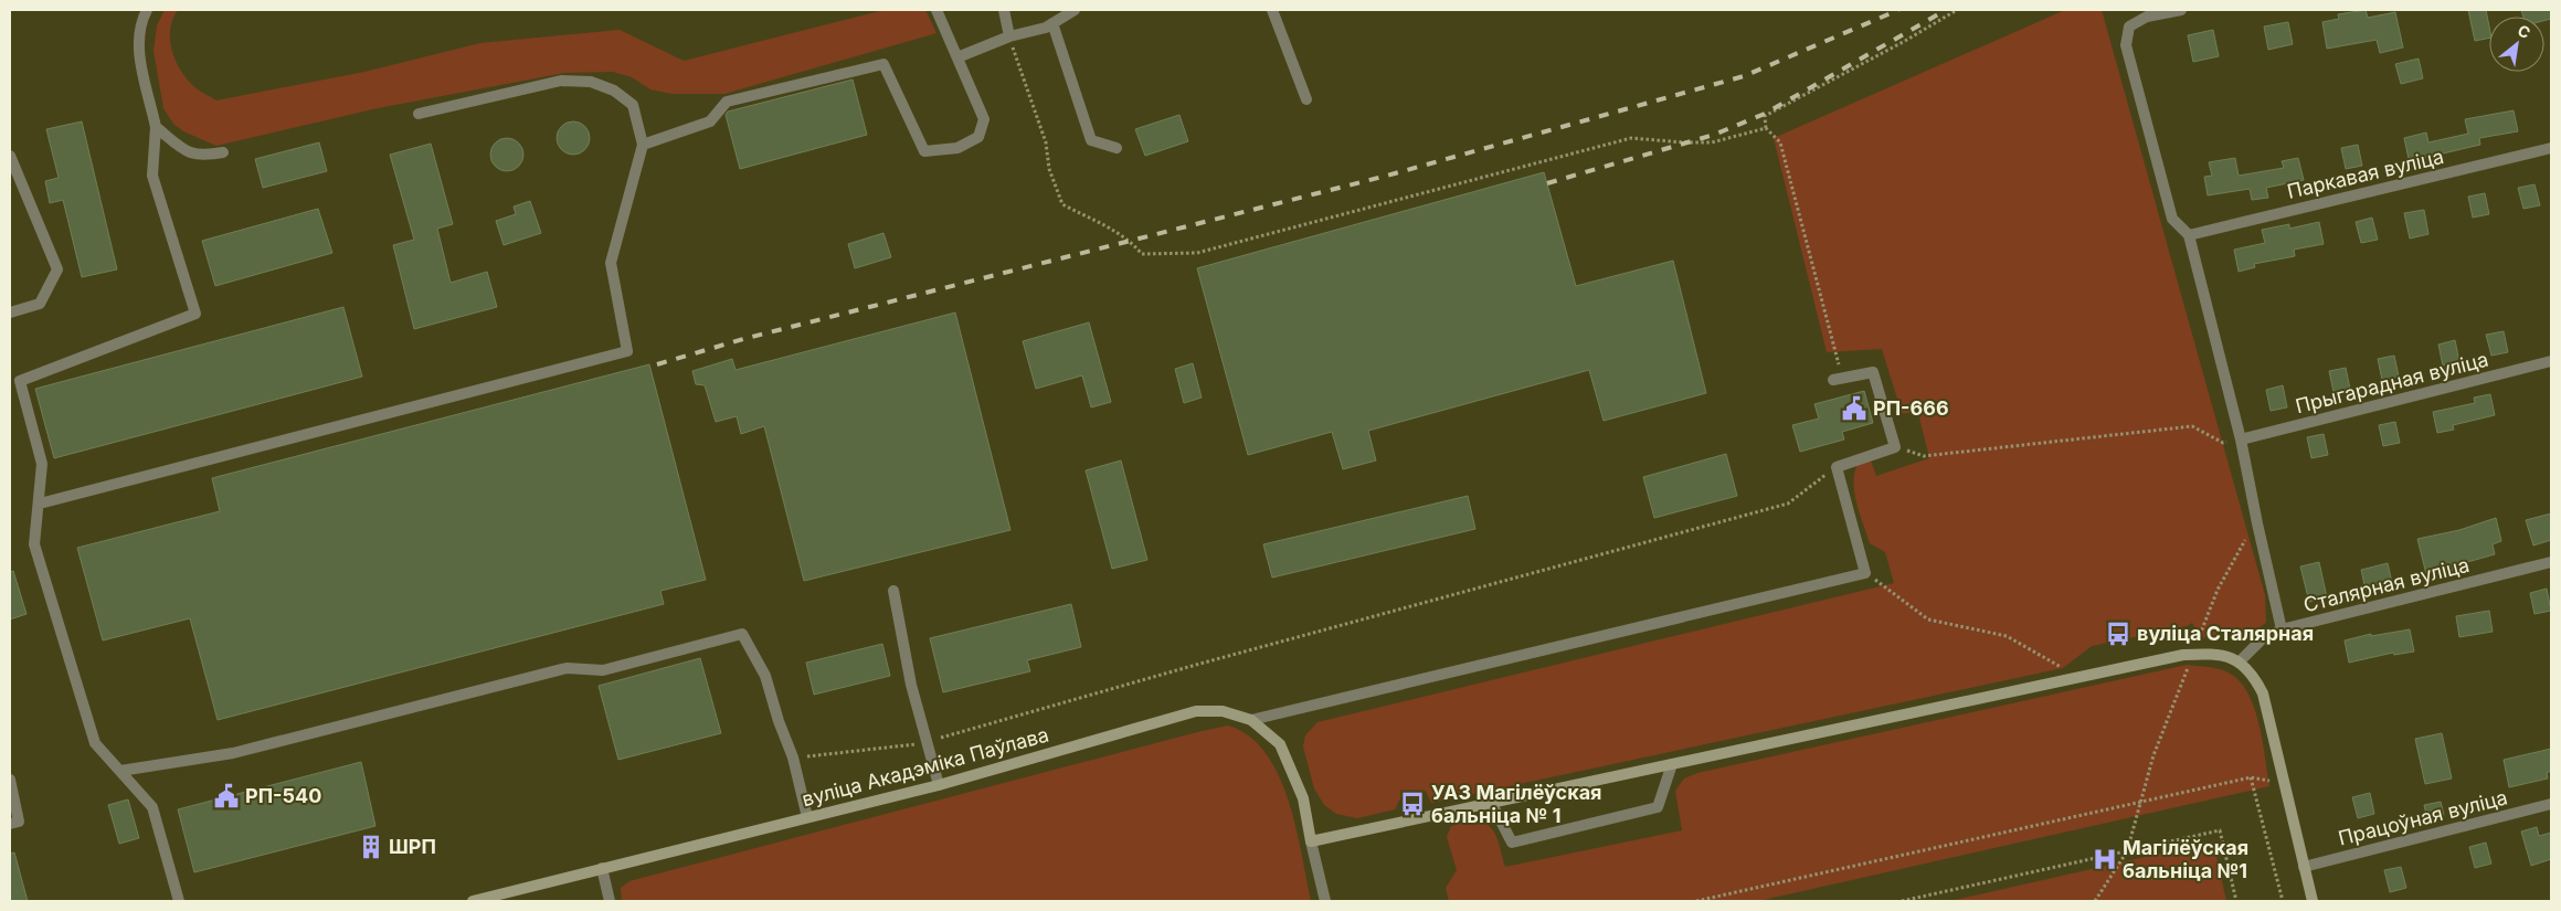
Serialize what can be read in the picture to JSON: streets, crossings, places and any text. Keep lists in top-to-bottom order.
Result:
{
  "streets": {
    "main road": ["вуліца Акадэміка Паўлава"],
    "street": [
      "Паркавая вуліца",
      "Прыгарадная вуліца",
      "Сталярная вуліца",
      "Працоўная вуліца"
    ]
  },
  "places": {
    "public building": ["РП-666", "РП-540"],
    "bus stop": ["вуліца Сталярная", "УАЗ Магілёўская бальніца № 1"],
    "building": ["ШРП"],
    "hospital": ["Магілёўская бальніца №1"]
  },
  "north": "top right"
}
